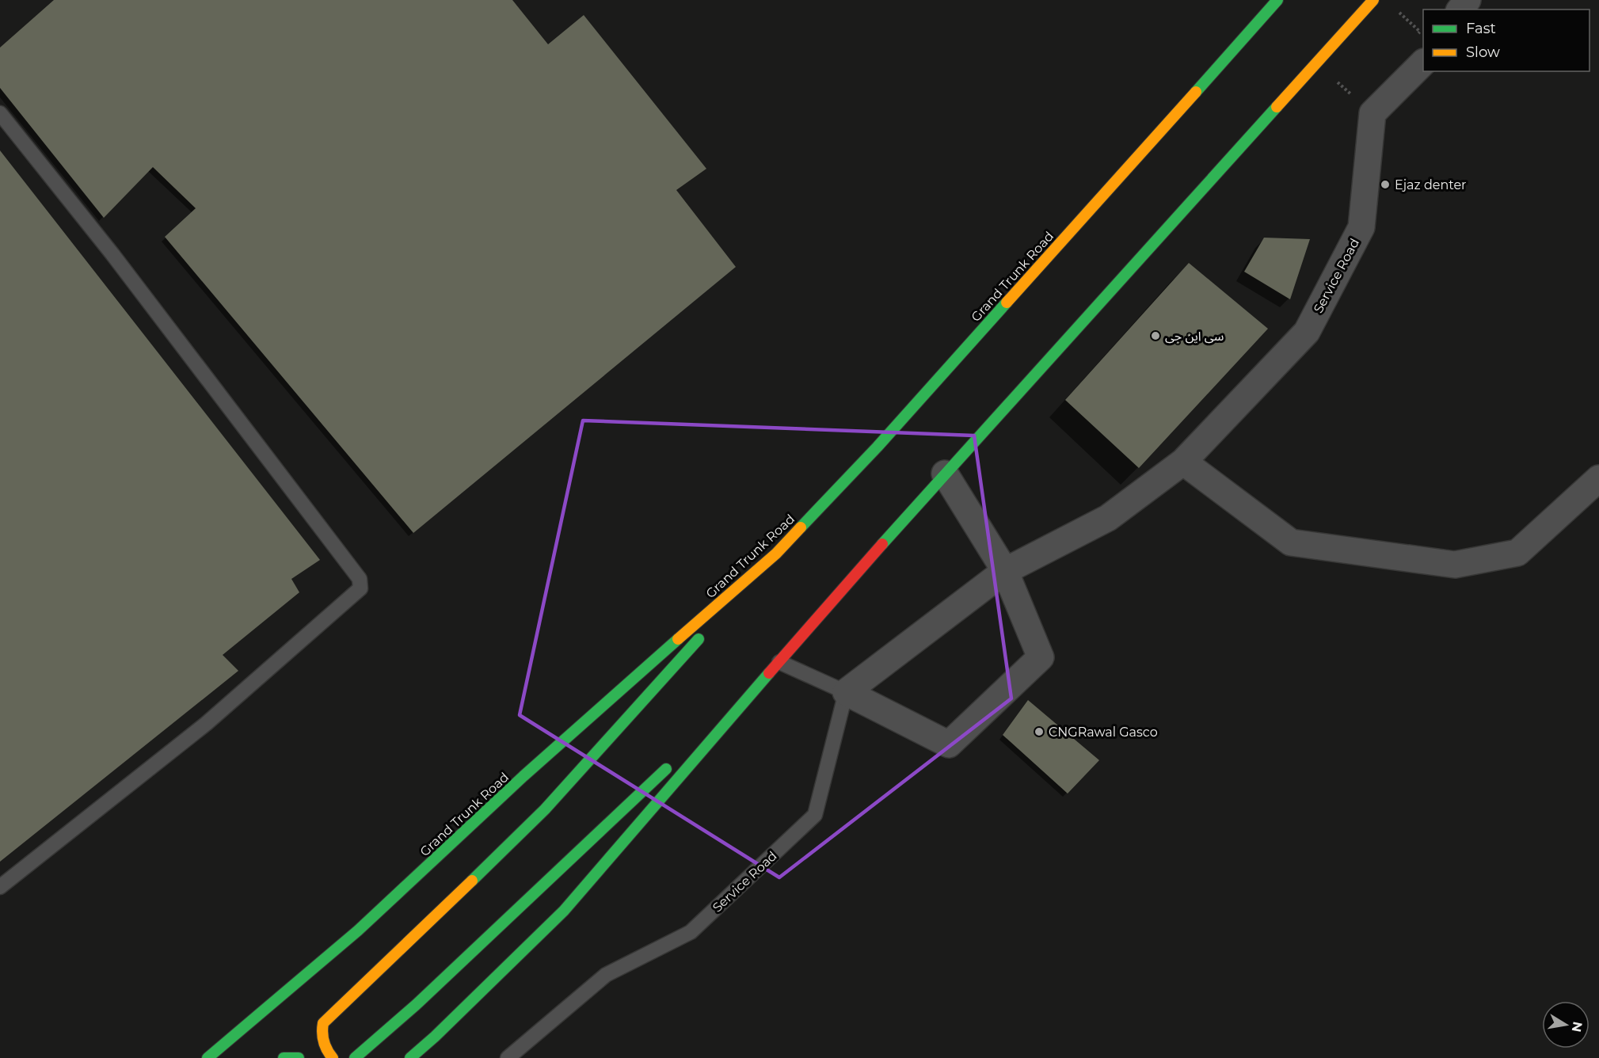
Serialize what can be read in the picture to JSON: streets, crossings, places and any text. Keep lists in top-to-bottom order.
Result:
{
  "streets": {
    "highway": ["Grand Trunk Road"],
    "street": ["Service Road"]
  },
  "places": ["Ejaz denter", "سی این جی", "CNGRawal Gasco"],
  "legend": ["Fast", "Slow"],
  "north": "right"
}
